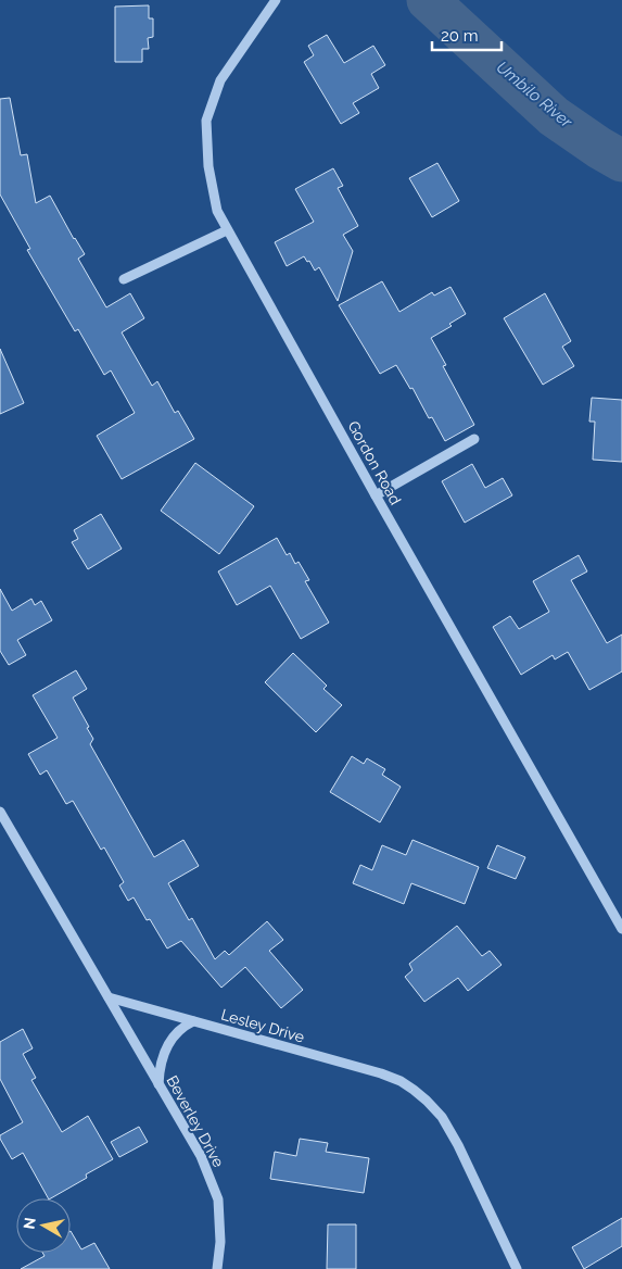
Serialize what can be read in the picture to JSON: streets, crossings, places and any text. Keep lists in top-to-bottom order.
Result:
{
  "streets": {
    "street": ["Gordon Road", "Lesley Drive", "Beverley Drive"]
  },
  "crossings": [
    ["Lesley Drive", "Beverley Drive"]
  ],
  "water": ["Umbilo River"],
  "scale_bar": "20 m",
  "north": "left"
}
